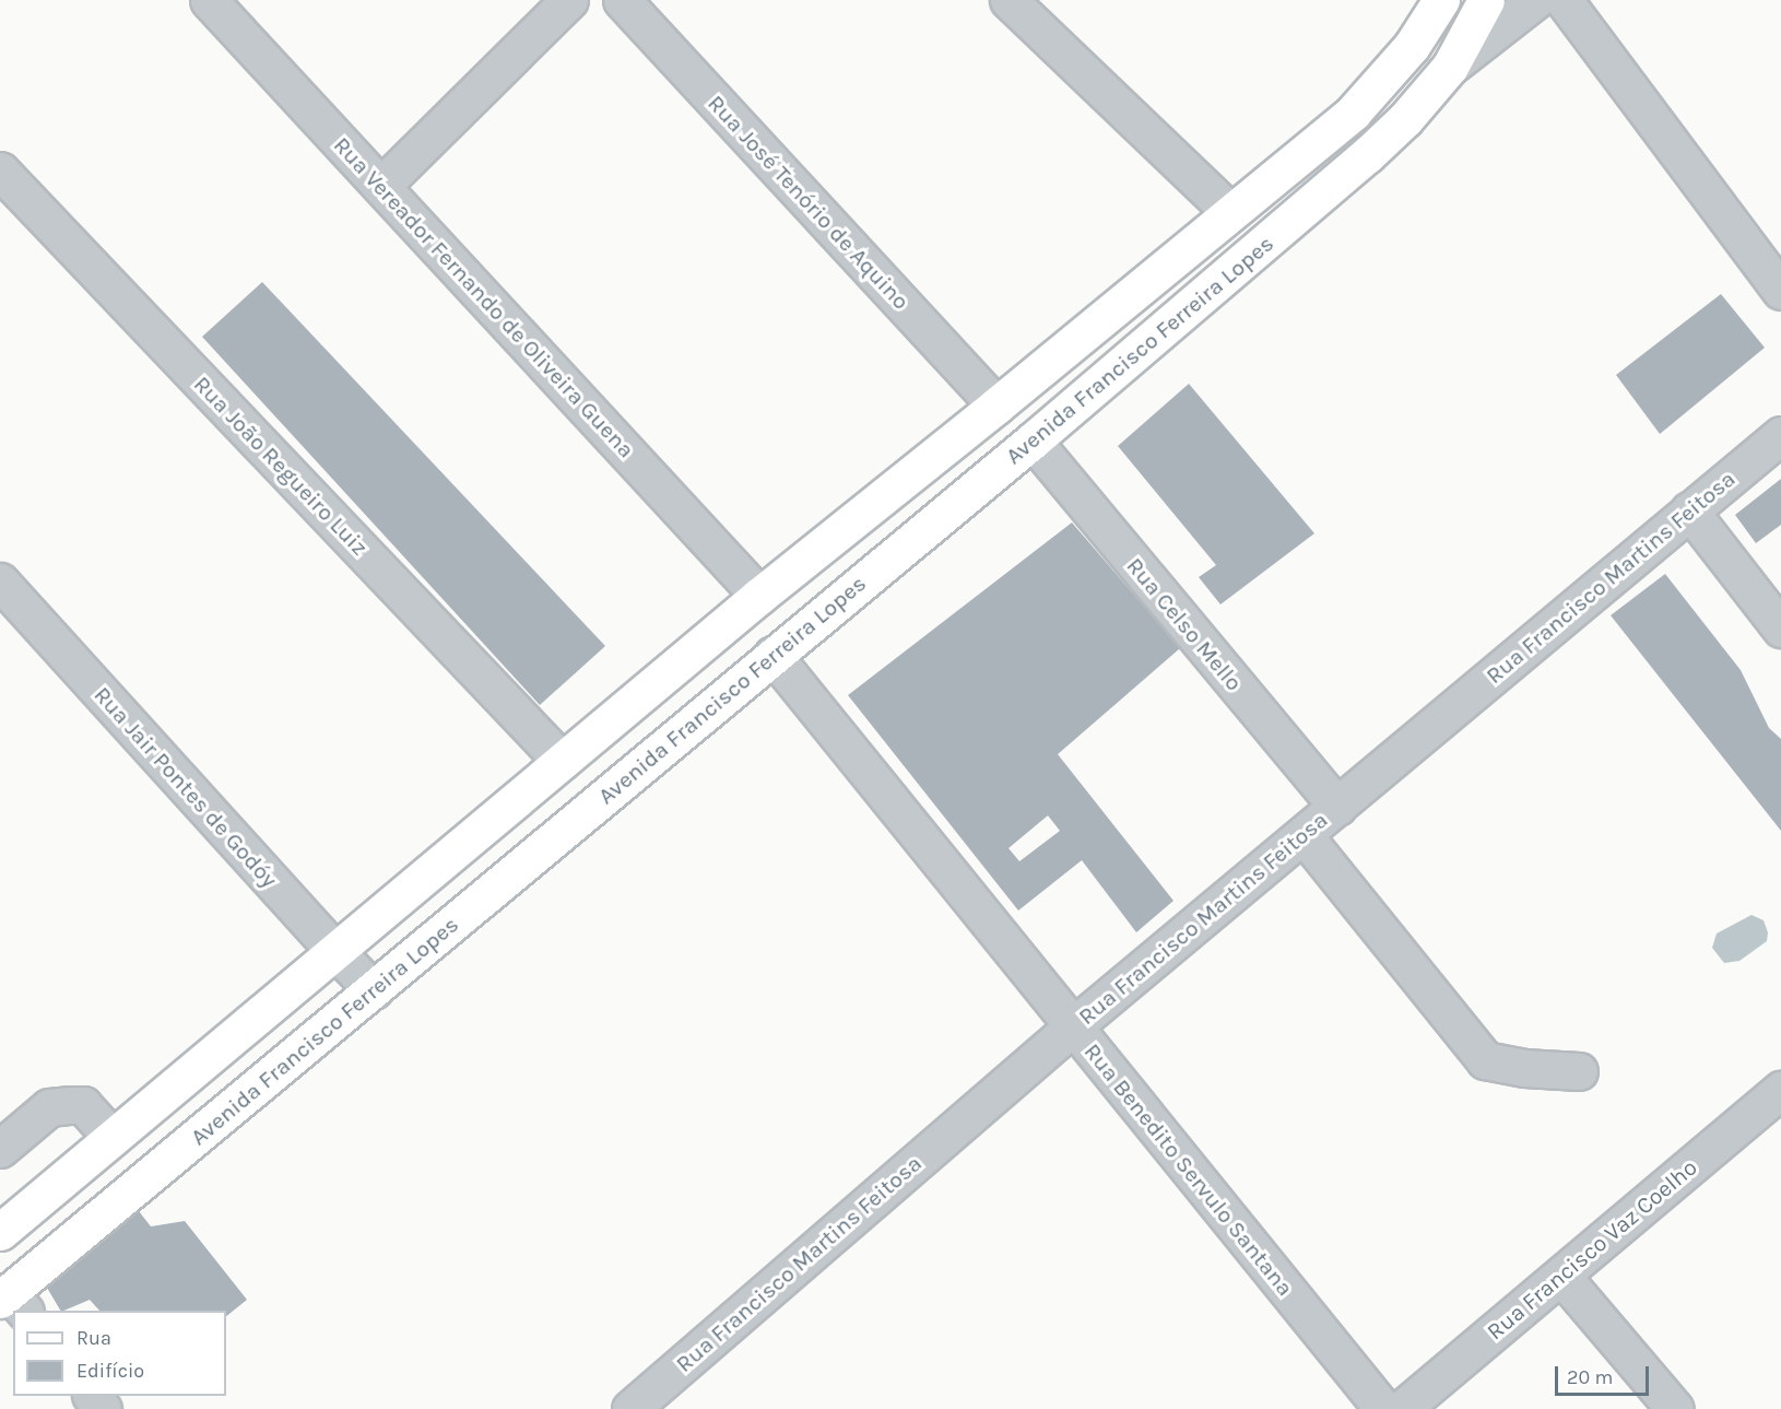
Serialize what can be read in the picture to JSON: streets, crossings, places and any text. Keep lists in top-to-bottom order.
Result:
{
  "streets": {
    "main road": ["Avenida Francisco Ferreira Lopes"],
    "street": [
      "Rua José Tenório de Aquino",
      "Rua Vereador Fernando de Oliveira Guena",
      "Rua João Regueiro Luiz",
      "Rua Francisco Martins Feitosa",
      "Rua Celso Mello",
      "Rua Jair Pontes de Godóy",
      "Rua Benedito Servulo Santana",
      "Rua Francisco Vaz Coelho"
    ]
  },
  "crossings": [
    ["Avenida Francisco Ferreira Lopes", "Rua Celso Mello"],
    ["Avenida Francisco Ferreira Lopes", "Rua Jair Pontes de Godóy"],
    ["Avenida Francisco Ferreira Lopes", "Rua Benedito Servulo Santana"],
    ["Rua Francisco Martins Feitosa", "Rua Celso Mello"],
    ["Rua Francisco Martins Feitosa", "Rua Benedito Servulo Santana"]
  ],
  "legend": ["Rua", "Edifício"],
  "scale_bar": "20 m"
}
